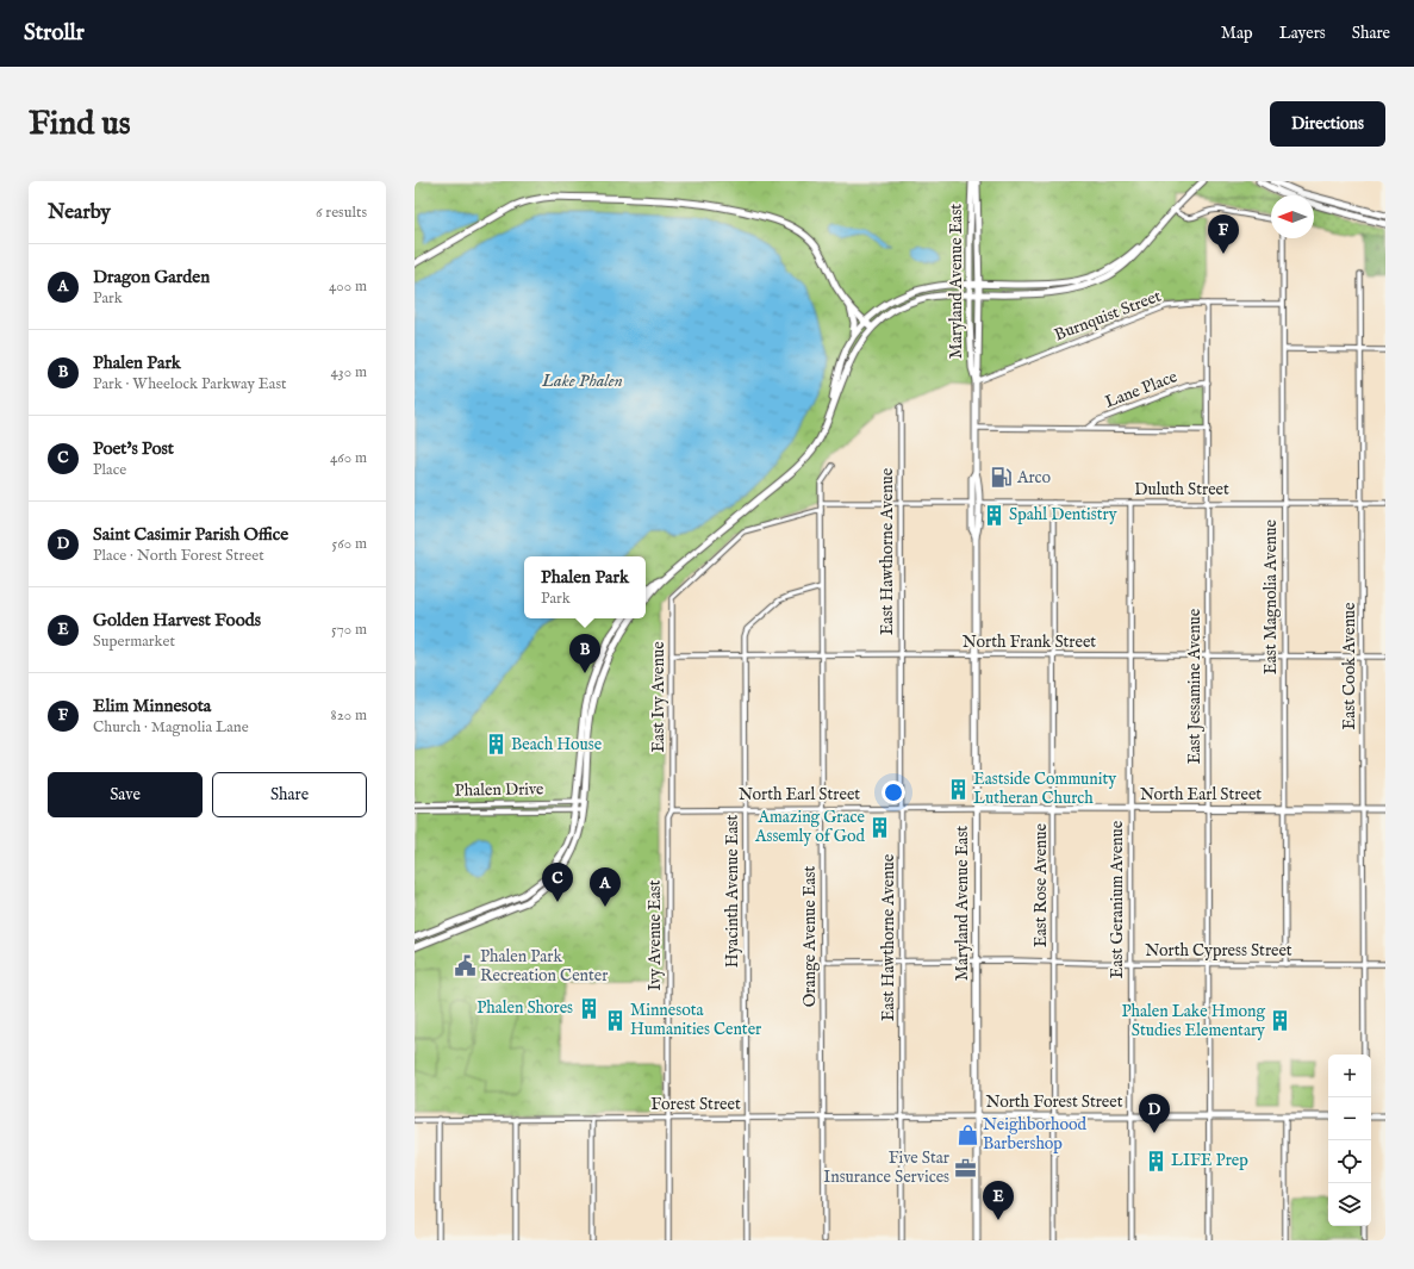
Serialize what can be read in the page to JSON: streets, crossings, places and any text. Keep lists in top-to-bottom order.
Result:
{
  "streets": {
    "street": [
      "Maryland Avenue East",
      "Burnquist Street",
      "Lane Place",
      "Duluth Street",
      "East Hawthorne Avenue",
      "East Magnolia Avenue",
      "North Frank Street",
      "East Cook Avenue",
      "East Jessamine Avenue",
      "East Ivy Avenue",
      "Phalen Drive",
      "North Earl Street",
      "East Rose Avenue",
      "Hyacinth Avenue East",
      "East Geranium Avenue",
      "Ivy Avenue East",
      "Orange Avenue East",
      "North Cypress Street",
      "North Forest Street",
      "Forest Street"
    ]
  },
  "crossings": [
    ["Maryland Avenue East", "Burnquist Street"],
    ["Maryland Avenue East", "Lane Place"],
    ["Maryland Avenue East", "Duluth Street"],
    ["Maryland Avenue East", "North Frank Street"],
    ["Maryland Avenue East", "North Earl Street"],
    ["Maryland Avenue East", "North Cypress Street"],
    ["Maryland Avenue East", "North Forest Street"],
    ["Maryland Avenue East", "Forest Street"],
    ["Burnquist Street", "East Magnolia Avenue"],
    ["Burnquist Street", "East Jessamine Avenue"],
    ["Lane Place", "East Jessamine Avenue"],
    ["Duluth Street", "East Hawthorne Avenue"],
    ["Duluth Street", "East Magnolia Avenue"],
    ["Duluth Street", "East Cook Avenue"],
    ["Duluth Street", "East Jessamine Avenue"],
    ["Duluth Street", "East Rose Avenue"],
    ["Duluth Street", "East Geranium Avenue"],
    ["Duluth Street", "Orange Avenue East"],
    ["East Hawthorne Avenue", "North Frank Street"],
    ["East Hawthorne Avenue", "North Earl Street"],
    ["East Hawthorne Avenue", "North Cypress Street"],
    ["East Hawthorne Avenue", "Forest Street"],
    ["East Magnolia Avenue", "North Frank Street"],
    ["East Magnolia Avenue", "North Earl Street"],
    ["East Magnolia Avenue", "North Cypress Street"],
    ["North Frank Street", "East Cook Avenue"],
    ["North Frank Street", "East Jessamine Avenue"],
    ["North Frank Street", "East Ivy Avenue"],
    ["North Frank Street", "East Rose Avenue"],
    ["North Frank Street", "Hyacinth Avenue East"],
    ["North Frank Street", "East Geranium Avenue"],
    ["North Frank Street", "Orange Avenue East"],
    ["East Cook Avenue", "North Earl Street"],
    ["East Cook Avenue", "North Cypress Street"],
    ["East Jessamine Avenue", "North Earl Street"],
    ["East Jessamine Avenue", "North Cypress Street"],
    ["East Jessamine Avenue", "North Forest Street"],
    ["East Ivy Avenue", "Ivy Avenue East"],
    ["East Ivy Avenue", "Orange Avenue East"],
    ["North Earl Street", "East Rose Avenue"],
    ["North Earl Street", "Hyacinth Avenue East"],
    ["North Earl Street", "East Geranium Avenue"],
    ["North Earl Street", "Ivy Avenue East"],
    ["North Earl Street", "Orange Avenue East"],
    ["East Rose Avenue", "North Cypress Street"],
    ["East Rose Avenue", "North Forest Street"],
    ["Hyacinth Avenue East", "Orange Avenue East"],
    ["Hyacinth Avenue East", "Forest Street"],
    ["East Geranium Avenue", "North Cypress Street"],
    ["East Geranium Avenue", "North Forest Street"],
    ["Ivy Avenue East", "Forest Street"],
    ["Orange Avenue East", "North Cypress Street"],
    ["Orange Avenue East", "Forest Street"],
    ["North Forest Street", "Forest Street"]
  ],
  "water": ["Lake Phalen"],
  "places": {
    "fuel station": ["Arco"],
    "building": [
      "Spahl Dentistry",
      "Beach House",
      "Eastside Community Lutheran Church",
      "Amazing Grace Assemly of God",
      "Phalen Shores",
      "Minnesota Humanities Center",
      "Phalen Lake Hmong Studies Elementary",
      "LIFE Prep"
    ],
    "public building": ["Phalen Park Recreation Center"],
    "shop": ["Neighborhood Barbershop"],
    "office": ["Five Star Insurance Services"]
  },
  "north": "left",
  "page": {
    "header": "Strollr",
    "nav": ["Map", "Layers", "Share"],
    "buttons": [
      "Directions",
      ["Save", "Share"]
    ],
    "title": "Find us",
    "heading": ["Nearby", "6 results"],
    "pins": [
      "F",
      "B",
      "C",
      "A",
      "D",
      "E"
    ],
    "list": [
      {
        "mark": "A",
        "name": "Dragon Garden",
        "note": "Park",
        "value": "400 m"
      },
      {
        "mark": "B",
        "name": "Phalen Park",
        "note": "Park · Wheelock Parkway East",
        "value": "430 m"
      },
      {
        "mark": "C",
        "name": "Poet's Post",
        "note": "Place",
        "value": "460 m"
      },
      {
        "mark": "D",
        "name": "Saint Casimir Parish Office",
        "note": "Place · North Forest Street",
        "value": "560 m"
      },
      {
        "mark": "E",
        "name": "Golden Harvest Foods",
        "note": "Supermarket",
        "value": "570 m"
      },
      {
        "mark": "F",
        "name": "Elim Minnesota",
        "note": "Church · Magnolia Lane",
        "value": "820 m"
      }
    ],
    "popup": ["Phalen Park", "Park"],
    "map_buttons": ["+", "−"]
  }
}
